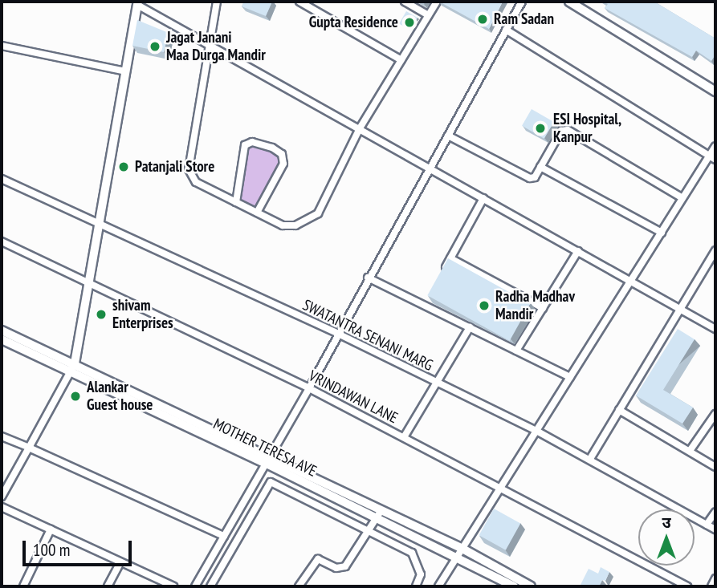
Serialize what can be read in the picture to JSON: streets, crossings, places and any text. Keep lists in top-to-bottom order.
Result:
{
  "streets": {
    "street": ["SWATANTRA SENANI MARG", "VRINDAWAN LANE"]
  },
  "places": [
    "Ram Sadan",
    "Gupta Residence",
    "Jagat Janani Maa Durga Mandir",
    "ESI Hospital, Kanpur",
    "Patanjali Store",
    "Radha Madhav Mandir",
    "shivam Enterprises",
    "Alankar Guest house"
  ],
  "scale_bar": "100 m",
  "north": "top"
}
